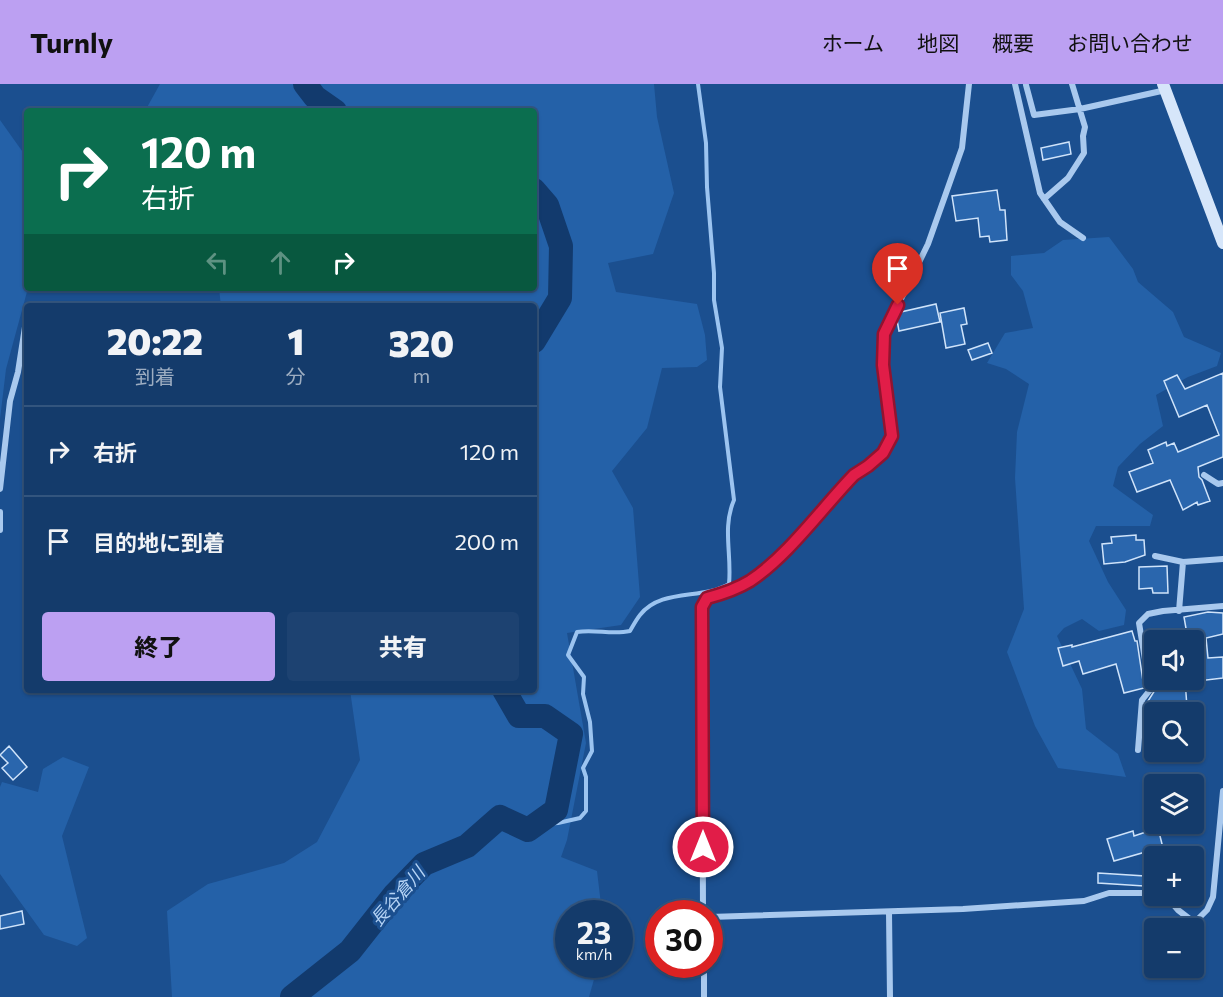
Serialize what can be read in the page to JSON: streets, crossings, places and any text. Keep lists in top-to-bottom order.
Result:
{
  "water": ["長谷倉川"],
  "page": {
    "header": "Turnly",
    "nav": [
      "ホーム",
      "地図",
      "概要",
      "お問い合わせ"
    ],
    "turn": ["120 m", "右折"],
    "eta": [
      "20:22",
      "到着",
      "1",
      "分",
      "320",
      "m"
    ],
    "list": [
      {
        "name": "右折",
        "value": "120 m"
      },
      {
        "name": "目的地に到着",
        "value": "200 m"
      }
    ],
    "buttons": ["終了", "共有"],
    "map_buttons": ["+", "−"],
    "speed": "23 km/h",
    "limit": "30"
  }
}
